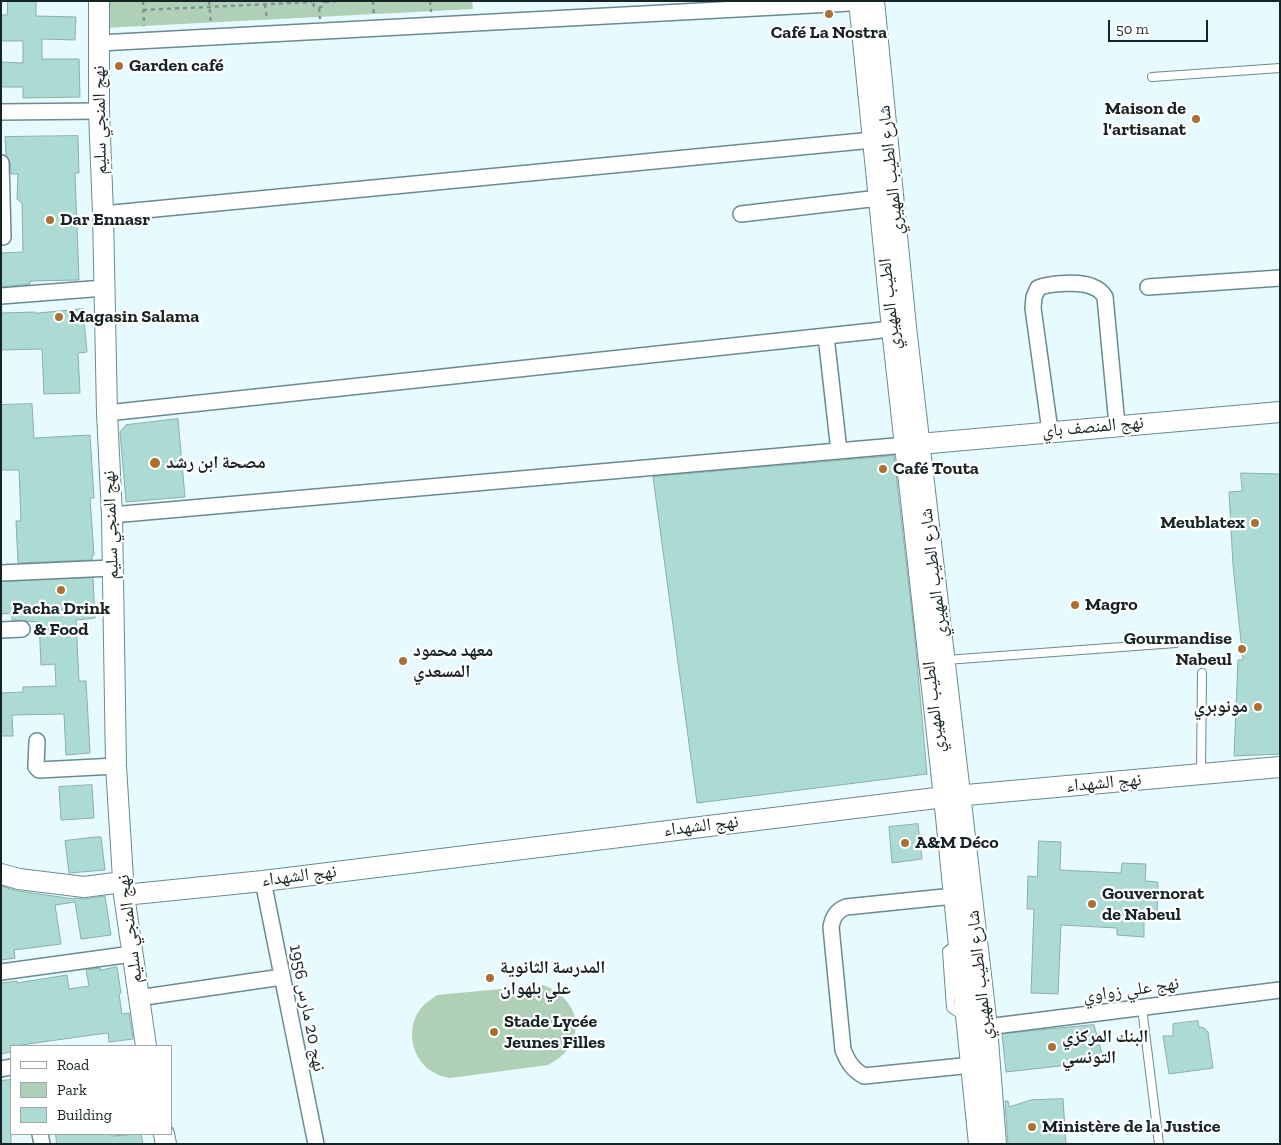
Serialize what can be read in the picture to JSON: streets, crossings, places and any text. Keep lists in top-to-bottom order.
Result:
{
  "streets": {
    "street": [
      "نهج المنجي سليم",
      "شارع الطيب المهيري",
      "الطيب المهيري",
      "نهج المنصف باي",
      "نهج الشهداء",
      "نهج علي زواوي",
      "نهج 20 مارس 1956"
    ]
  },
  "crossings": [
    ["نهج المنجي سليم", "نهج الشهداء"],
    ["شارع الطيب المهيري", "الطيب المهيري"],
    ["شارع الطيب المهيري", "نهج المنصف باي"],
    ["شارع الطيب المهيري", "نهج الشهداء"],
    ["شارع الطيب المهيري", "نهج علي زواوي"],
    ["الطيب المهيري", "نهج المنصف باي"],
    ["الطيب المهيري", "نهج الشهداء"],
    ["نهج الشهداء", "نهج 20 مارس 1956"]
  ],
  "places": [
    "Café La Nostra",
    "Garden café",
    "Maison de l'artisanat",
    "Dar Ennasr",
    "Magasin Salama",
    "مصحة ابن رشد",
    "Café Touta",
    "Meublatex",
    "Pacha Drink & Food",
    "Magro",
    "Gourmandise Nabeul",
    "معهد محمود المسعدي",
    "مونوبري",
    "A&M Déco",
    "Gouvernorat de Nabeul",
    "المدرسة الثانوية علي بلهوان",
    "Stade Lycée Jeunes Filles",
    "البنك المركزي التونسي",
    "Ministère de la Justice"
  ],
  "legend": ["Road", "Park", "Building"],
  "scale_bar": "50 m"
}
